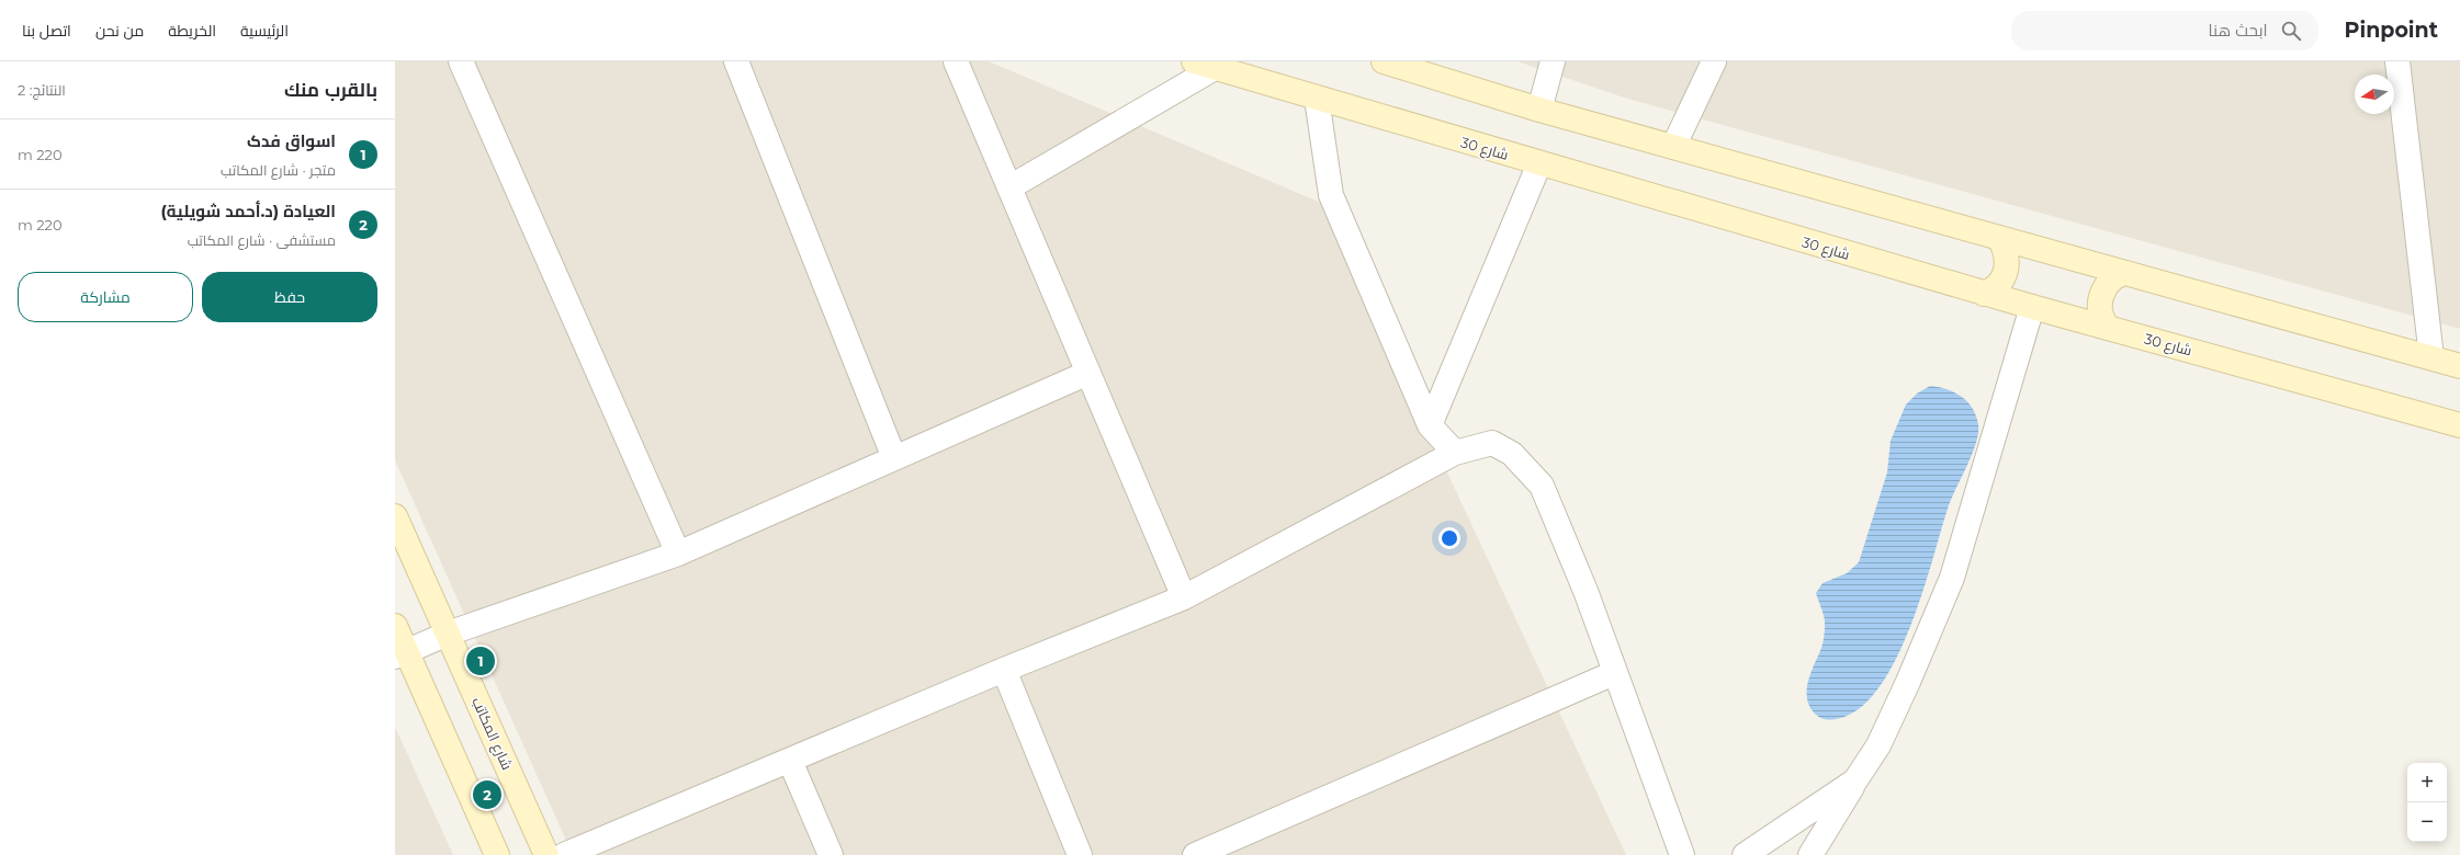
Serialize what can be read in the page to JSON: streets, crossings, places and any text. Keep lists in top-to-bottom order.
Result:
{
  "streets": {
    "street": ["شارع 30", "شارع المکاتب"]
  },
  "north": "left",
  "page": {
    "header": "Pinpoint",
    "search": "ابحث هنا",
    "nav": [
      "الرئيسية",
      "الخريطة",
      "من نحن",
      "اتصل بنا"
    ],
    "heading": ["بالقرب منك", "النتائج: 2"],
    "list": [
      {
        "mark": "1",
        "name": "اسواق فدک",
        "note": "متجر · شارع المکاتب",
        "value": "220 m"
      },
      {
        "mark": "2",
        "name": "العيادة (د.أحمد شويلية)",
        "note": "مستشفى · شارع المکاتب",
        "value": "220 m"
      }
    ],
    "buttons": ["حفظ", "مشاركة"],
    "pins": ["1", "2"],
    "map_buttons": ["+", "−"]
  }
}
